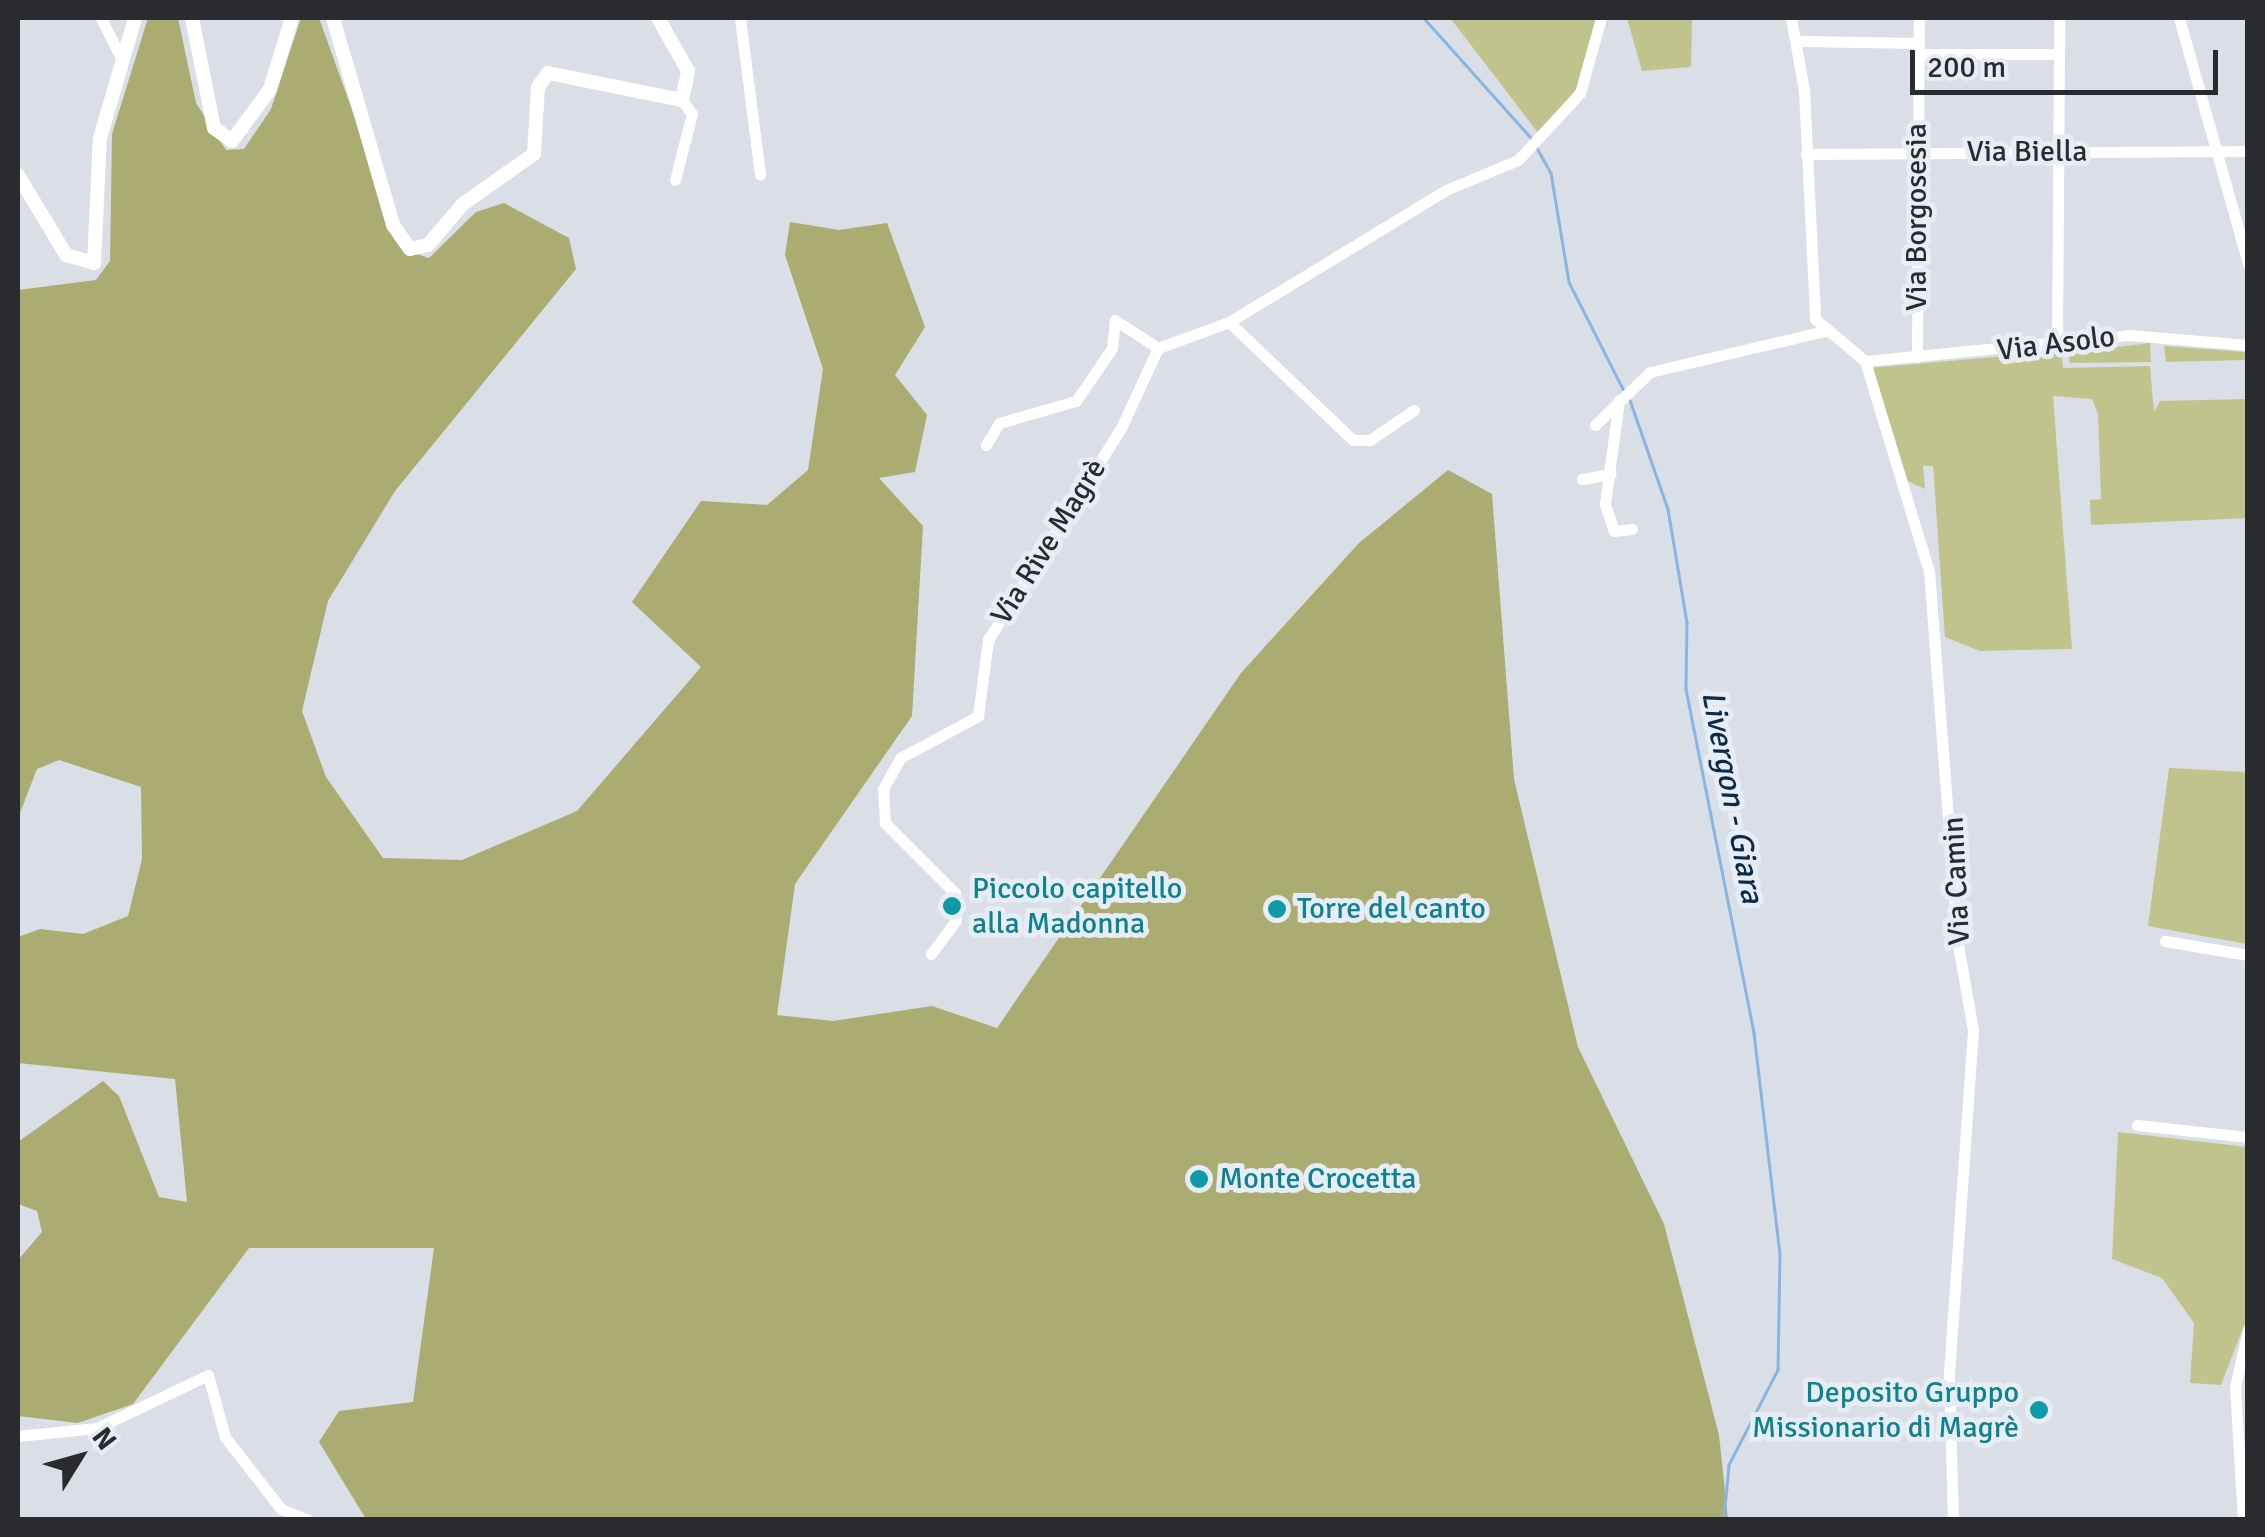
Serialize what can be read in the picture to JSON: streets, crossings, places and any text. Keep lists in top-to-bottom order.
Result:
{
  "streets": {
    "street": [
      "Via Biella",
      "Via Borgosesia",
      "Via Asolo",
      "Via Rive Magrè",
      "Via Camin"
    ]
  },
  "crossings": [
    ["Via Biella", "Via Borgosesia"],
    ["Via Borgosesia", "Via Asolo"],
    ["Via Asolo", "Via Camin"]
  ],
  "water": ["Livergon - Giara"],
  "places": [
    "Piccolo capitello alla Madonna",
    "Torre del canto",
    "Monte Crocetta",
    "Deposito Gruppo Missionario di Magrè"
  ],
  "scale_bar": "200 m",
  "north": "top right"
}
